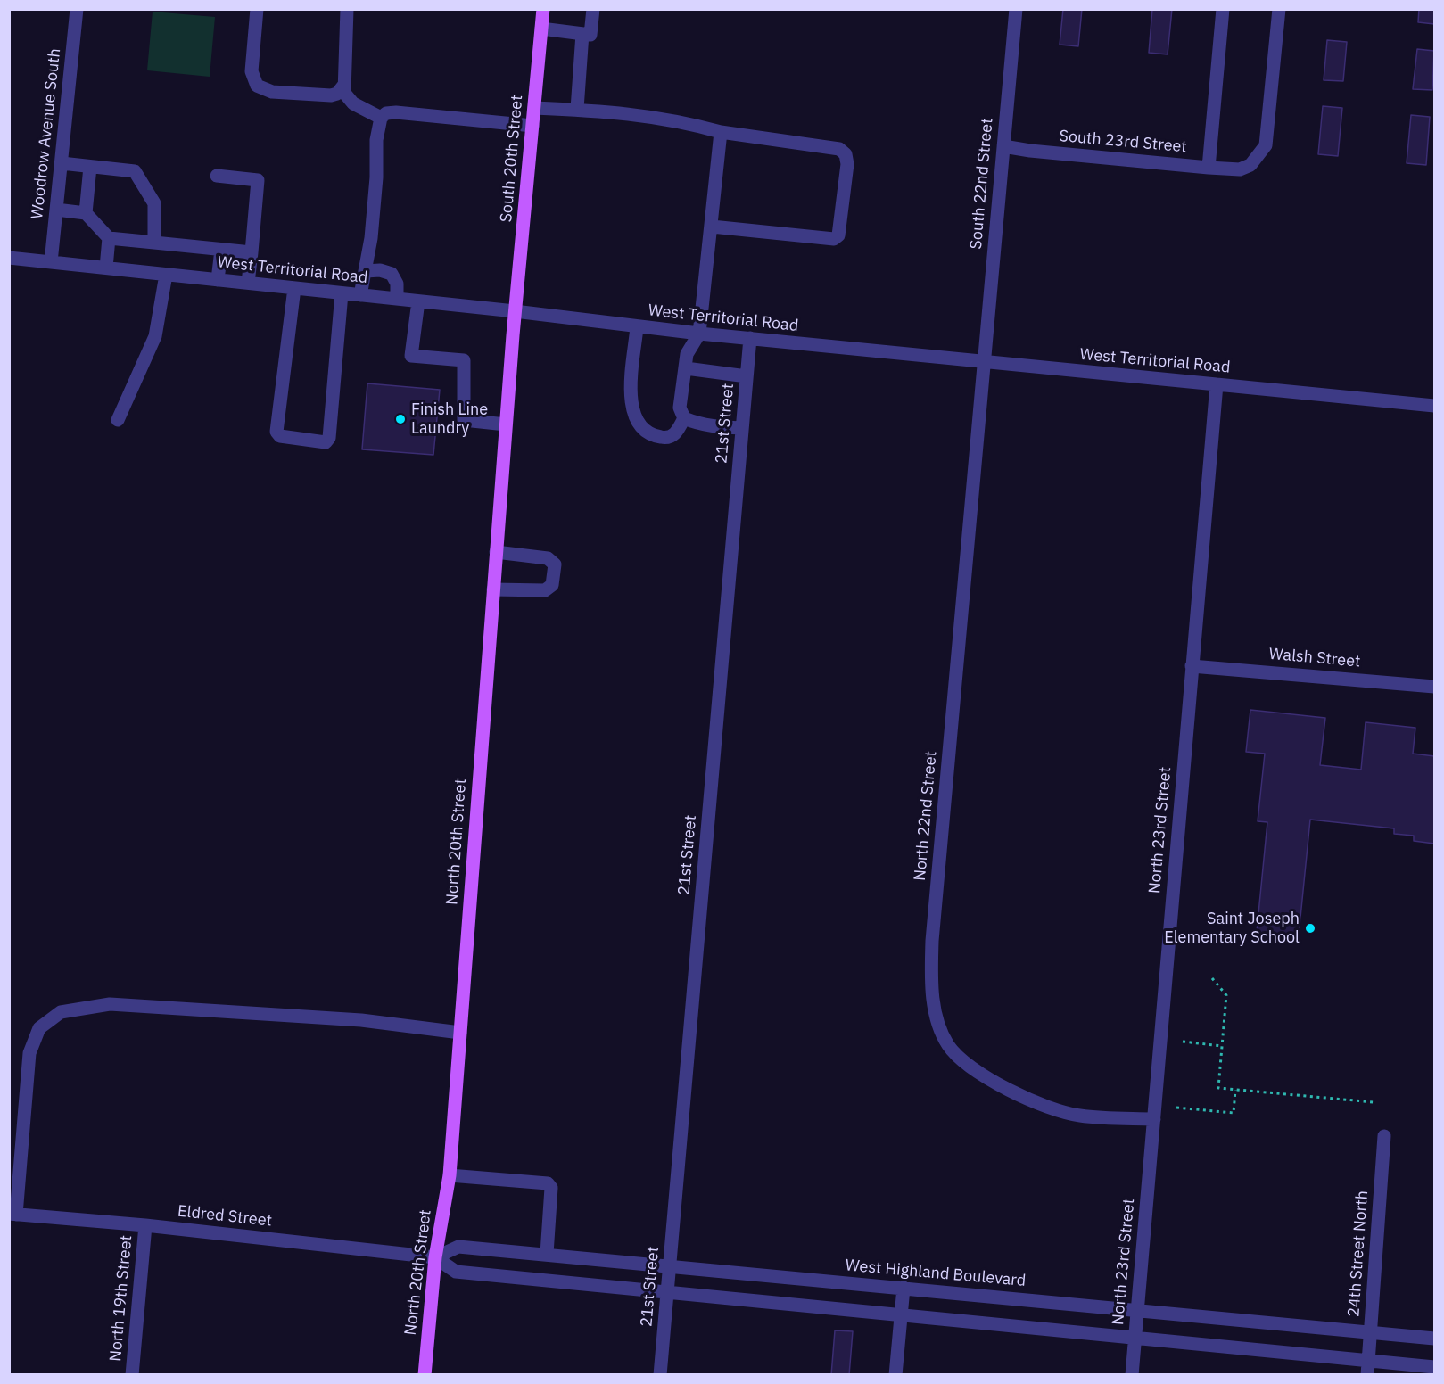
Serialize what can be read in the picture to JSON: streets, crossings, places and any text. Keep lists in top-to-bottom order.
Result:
{
  "streets": {
    "main road": ["South 20th Street", "North 20th Street"],
    "street": [
      "Woodrow Avenue South",
      "South 23rd Street",
      "South 22nd Street",
      "West Territorial Road",
      "21st Street",
      "Walsh Street",
      "North 22nd Street",
      "North 23rd Street",
      "Eldred Street",
      "24th Street North",
      "West Highland Boulevard",
      "North 19th Street"
    ]
  },
  "crossings": [
    ["Woodrow Avenue South", "West Territorial Road"],
    ["South 23rd Street", "South 22nd Street"],
    ["South 20th Street", "West Territorial Road"],
    ["South 20th Street", "North 20th Street"],
    ["South 22nd Street", "West Territorial Road"],
    ["South 22nd Street", "North 22nd Street"],
    ["West Territorial Road", "21st Street"],
    ["West Territorial Road", "North 22nd Street"],
    ["West Territorial Road", "North 23rd Street"],
    ["West Territorial Road", "North 20th Street"],
    ["21st Street", "West Highland Boulevard"],
    ["Walsh Street", "North 23rd Street"],
    ["North 22nd Street", "North 23rd Street"],
    ["North 23rd Street", "West Highland Boulevard"],
    ["North 20th Street", "Eldred Street"],
    ["North 20th Street", "West Highland Boulevard"],
    ["Eldred Street", "West Highland Boulevard"],
    ["Eldred Street", "North 19th Street"],
    ["24th Street North", "West Highland Boulevard"]
  ],
  "places": ["Finish Line Laundry", "Saint Joseph Elementary School"]
}
